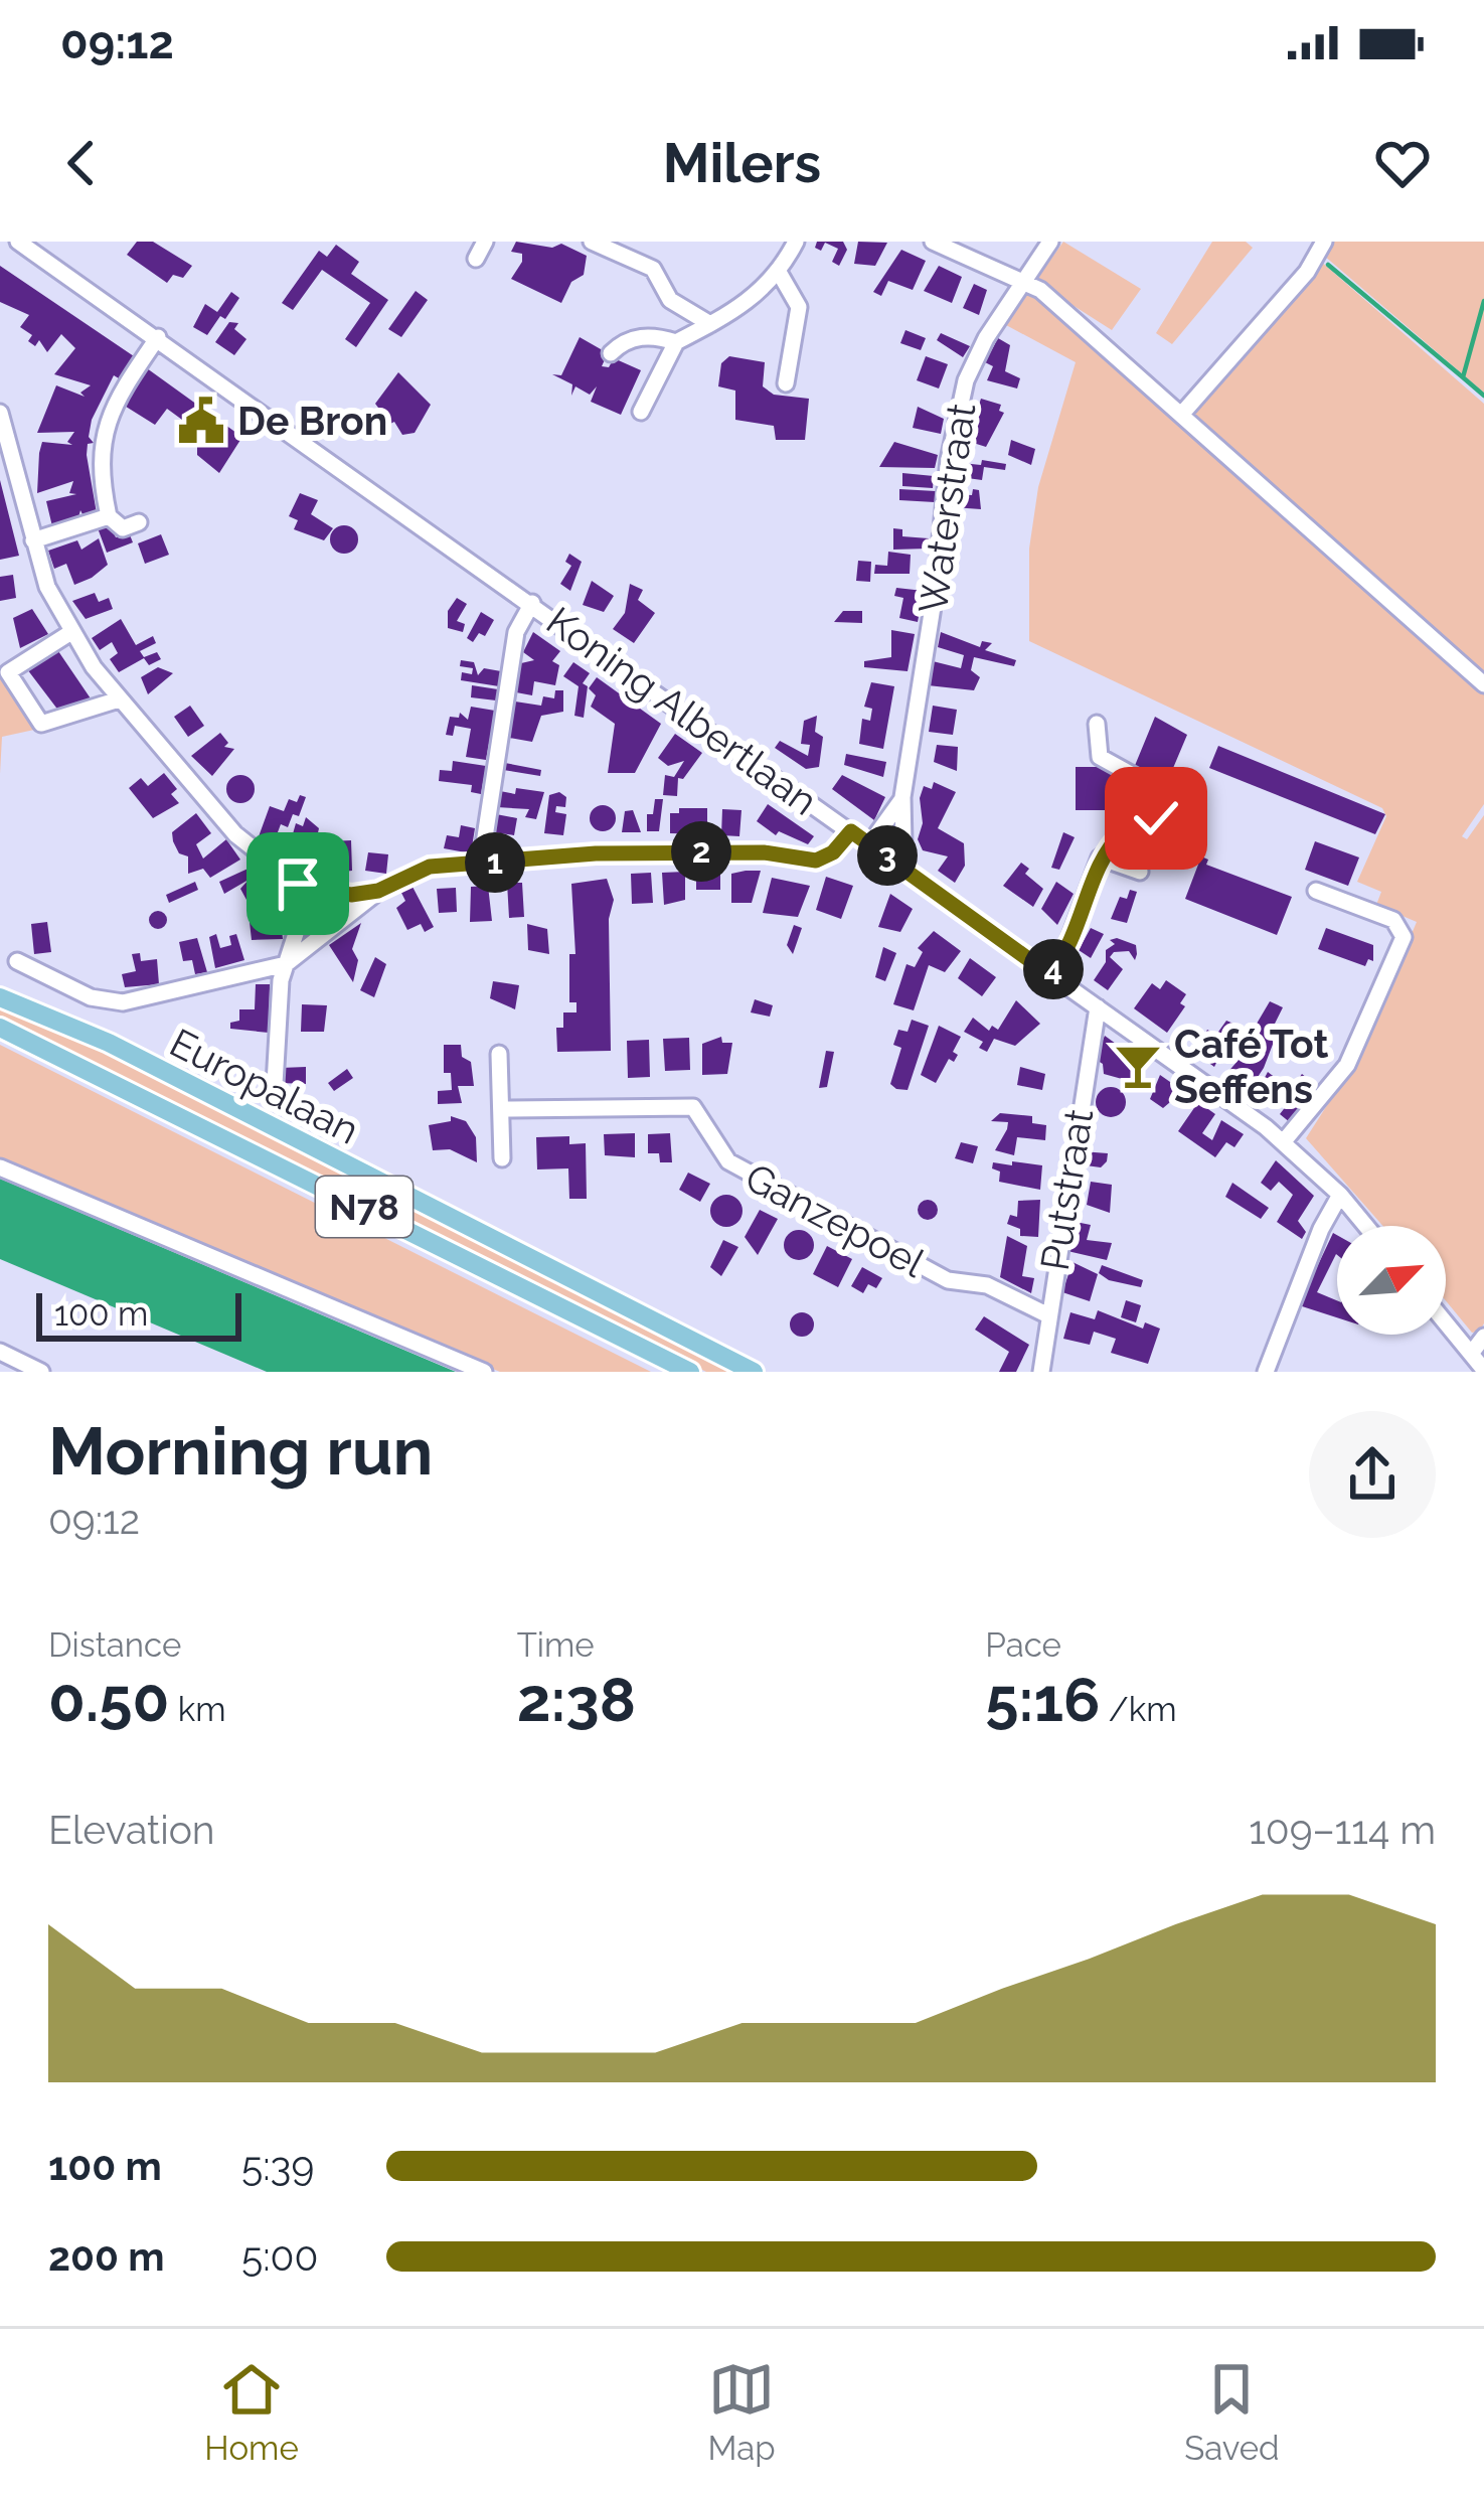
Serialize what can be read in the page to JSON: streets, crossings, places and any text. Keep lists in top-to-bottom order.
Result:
{
  "streets": {
    "main road": ["Europalaan", "N78"],
    "street": [
      "Waterstraat",
      "Koning Albertlaan",
      "Putstraat",
      "Ganzepoel"
    ]
  },
  "crossings": [
    ["Waterstraat", "Koning Albertlaan"],
    ["Koning Albertlaan", "Putstraat"],
    ["Putstraat", "Ganzepoel"]
  ],
  "places": {
    "public building": ["De Bron"],
    "bar": ["Café Tot Seffens"]
  },
  "scale_bar": "100 m",
  "north": "top right",
  "page": {
    "status": "09:12",
    "header": "Milers",
    "pins": [
      "2",
      "3",
      "1",
      "4"
    ],
    "scale": "100 m",
    "heading": ["Morning run", "09:12"],
    "stats": [
      ["Distance", "0.50 km"],
      ["Time", "2:38"],
      ["Pace", "5:16 /km"]
    ],
    "chart": ["Elevation", "109–114 m"],
    "list": [
      {
        "name": "100 m",
        "note": "5:39"
      },
      {
        "name": "200 m",
        "note": "5:00"
      }
    ],
    "tabs": ["Home", "Map", "Saved"]
  }
}
